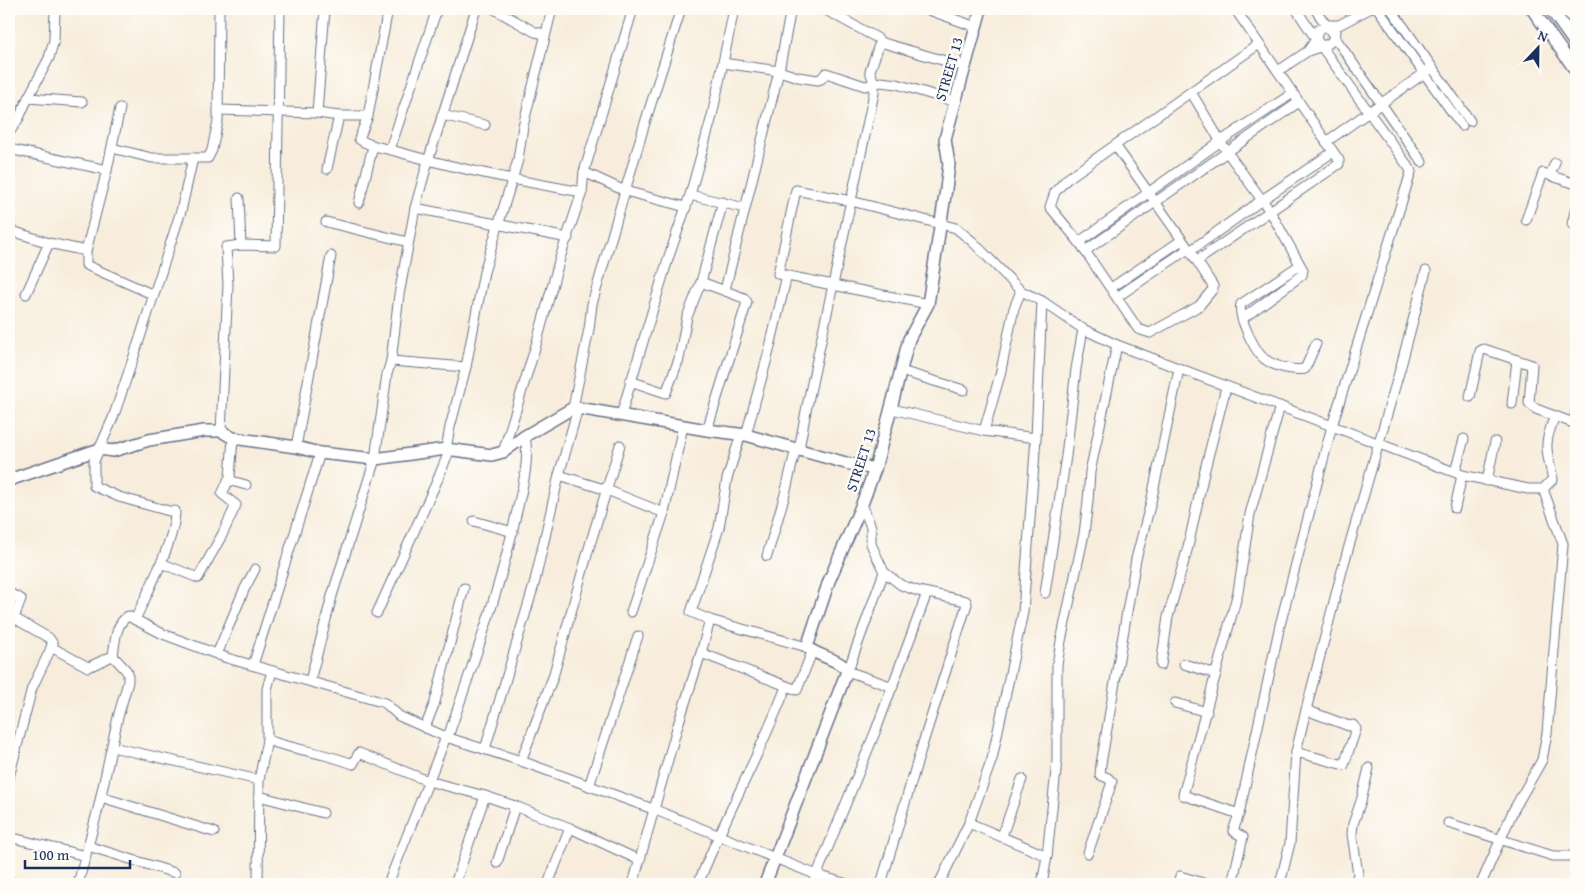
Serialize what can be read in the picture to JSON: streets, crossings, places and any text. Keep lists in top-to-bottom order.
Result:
{
  "streets": {
    "street": ["STREET 13"]
  },
  "scale_bar": "100 m",
  "north": "top"
}
